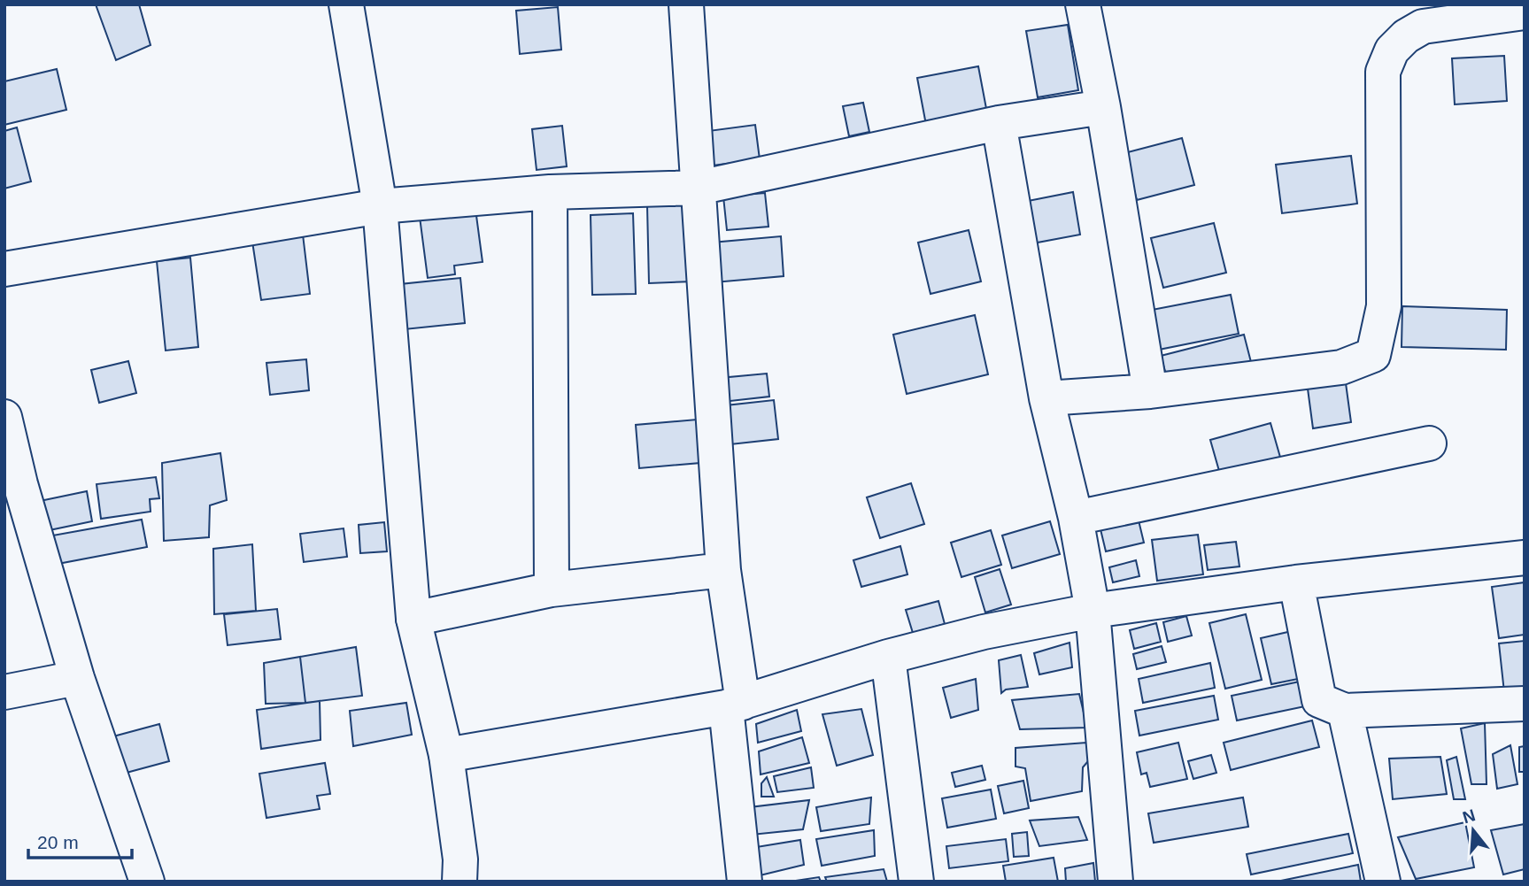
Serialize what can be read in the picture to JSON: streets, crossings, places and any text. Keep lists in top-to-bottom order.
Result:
{
  "scale_bar": "20 m",
  "north": "top"
}
